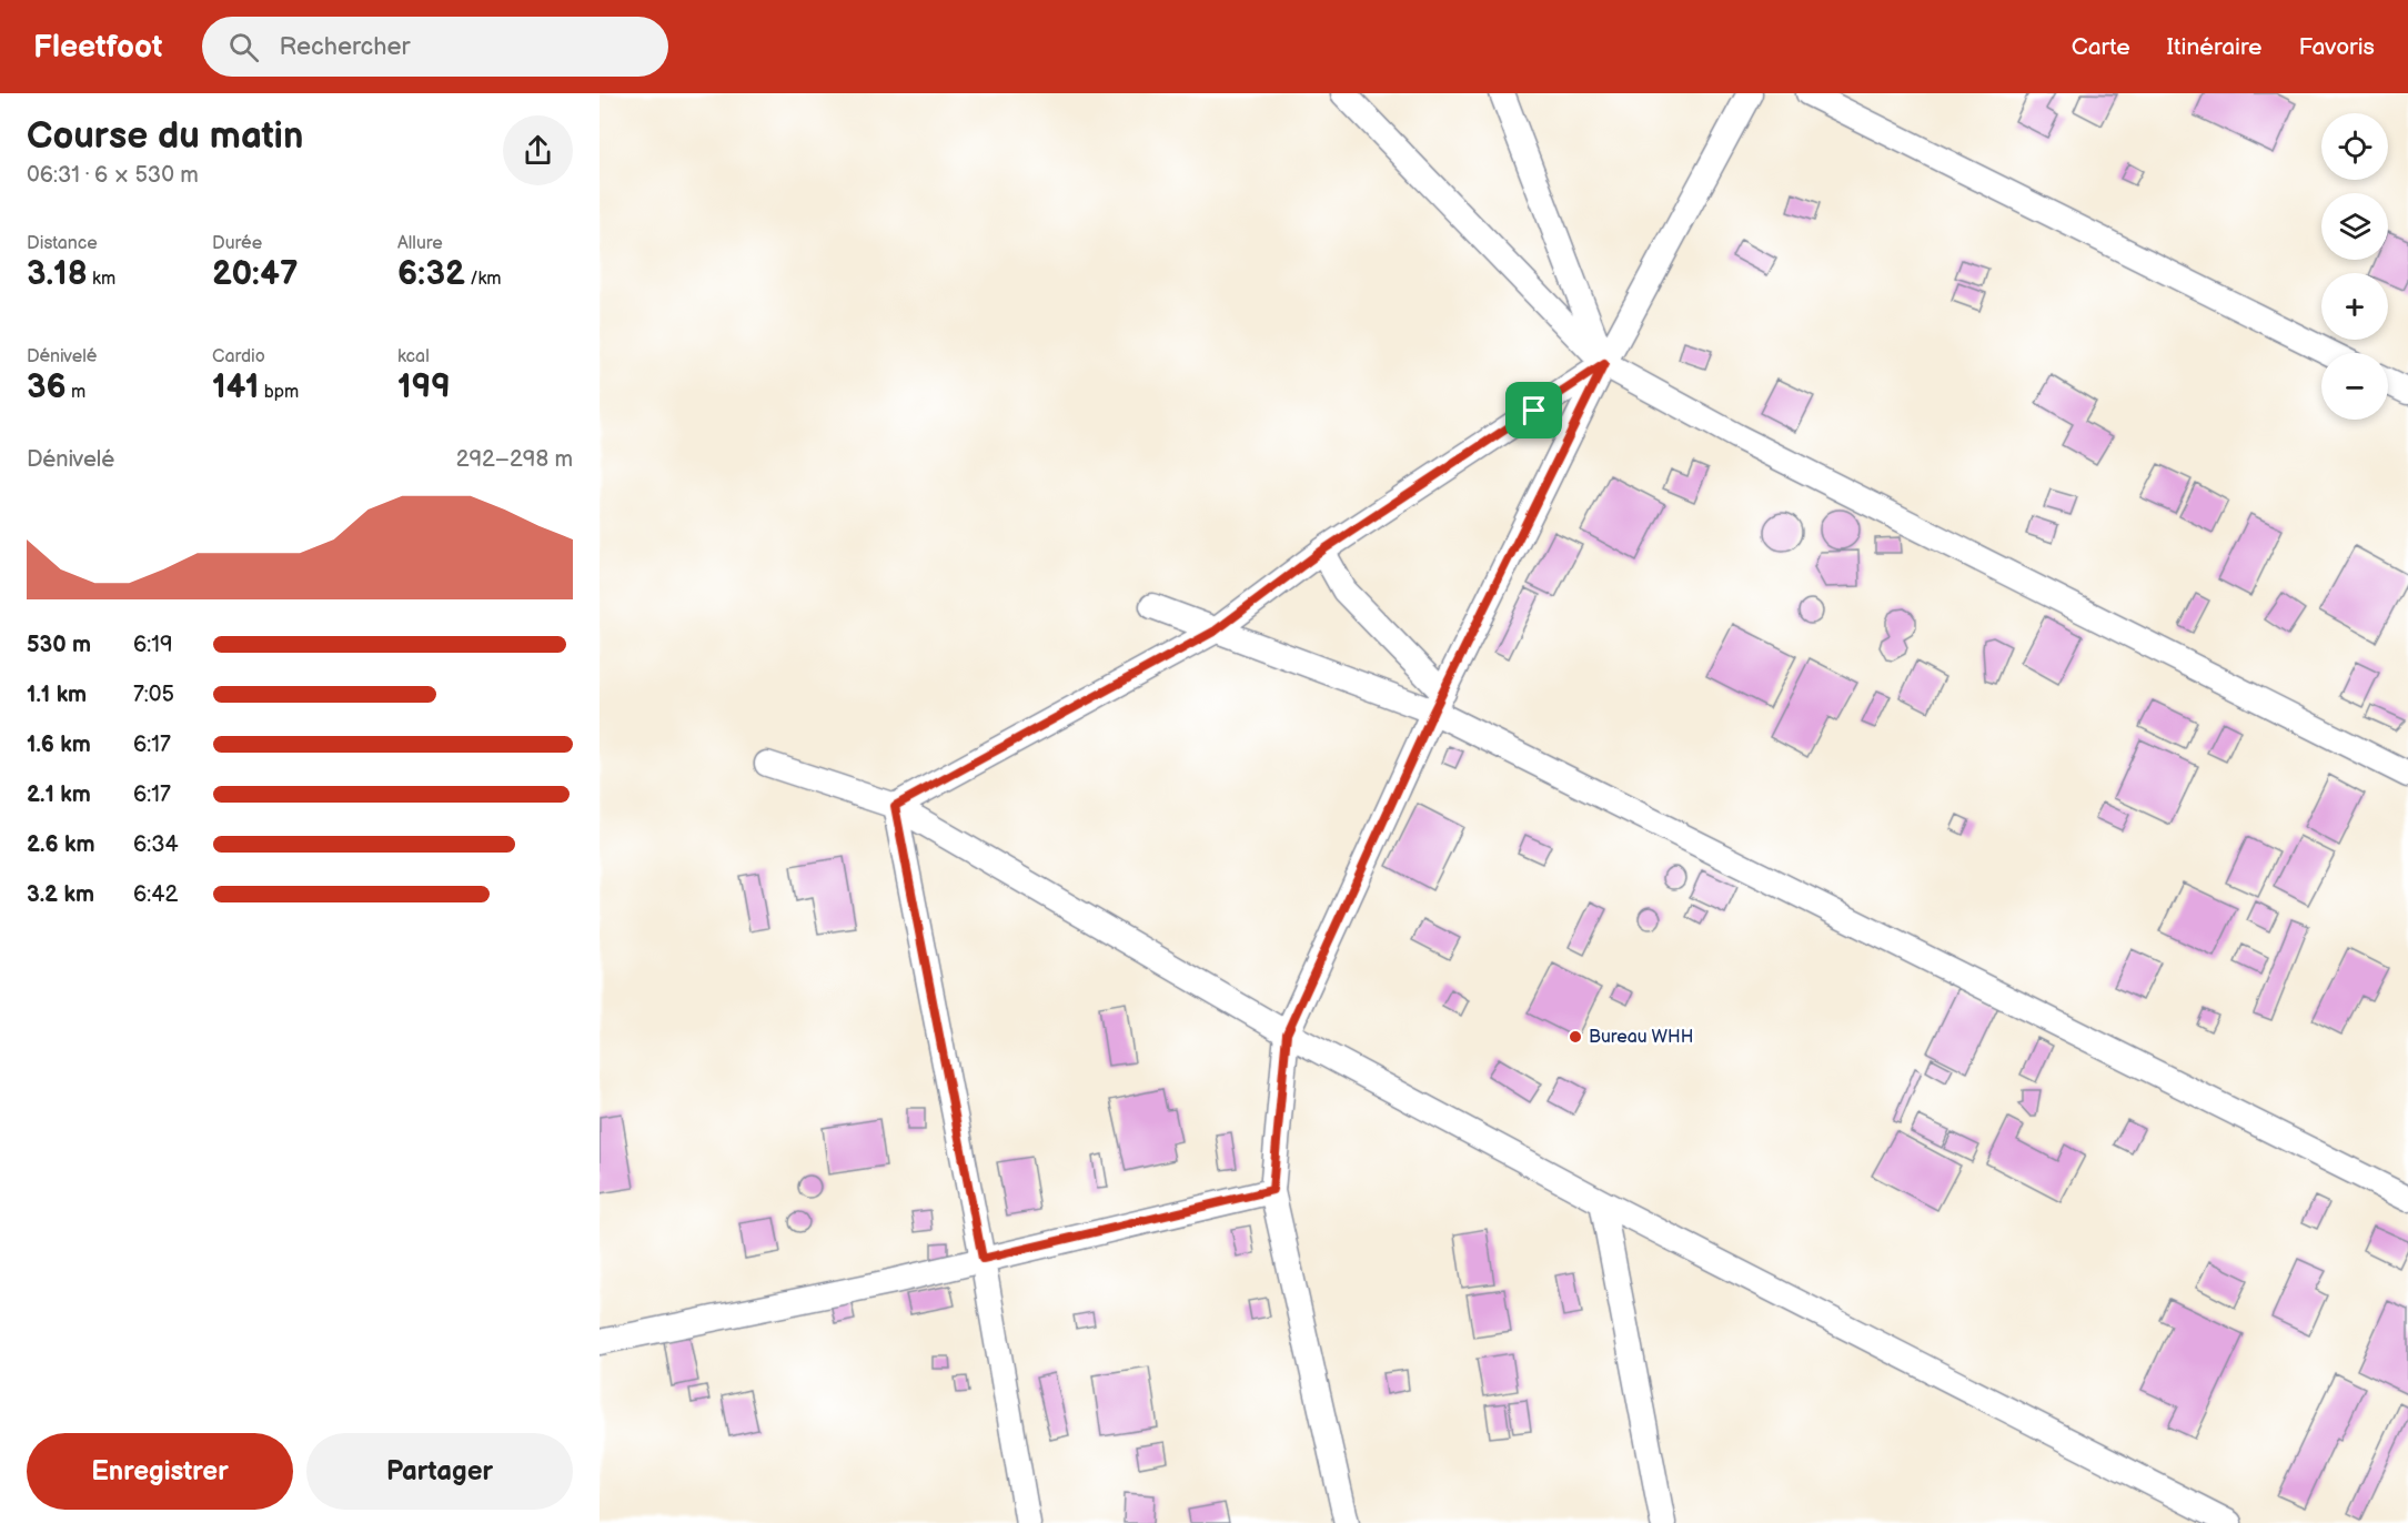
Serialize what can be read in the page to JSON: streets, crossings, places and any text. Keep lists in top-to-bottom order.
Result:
{
  "places": ["Bureau WHH"],
  "page": {
    "header": "Fleetfoot",
    "search": "Rechercher",
    "nav": ["Carte", "Itinéraire", "Favoris"],
    "heading": ["Course du matin", "06:31 · 6 × 530 m"],
    "map_buttons": ["+", "−"],
    "stats": [
      ["Distance", "3.18 km"],
      ["Durée", "20:47"],
      ["Allure", "6:32 /km"],
      ["Dénivelé", "36 m"],
      ["Cardio", "141 bpm"],
      ["kcal", "199"]
    ],
    "chart": ["Dénivelé", "292–298 m"],
    "list": [
      {
        "name": "530 m",
        "note": "6:19"
      },
      {
        "name": "1.1 km",
        "note": "7:05"
      },
      {
        "name": "1.6 km",
        "note": "6:17"
      },
      {
        "name": "2.1 km",
        "note": "6:17"
      },
      {
        "name": "2.6 km",
        "note": "6:34"
      },
      {
        "name": "3.2 km",
        "note": "6:42"
      }
    ],
    "buttons": ["Enregistrer", "Partager"]
  }
}
